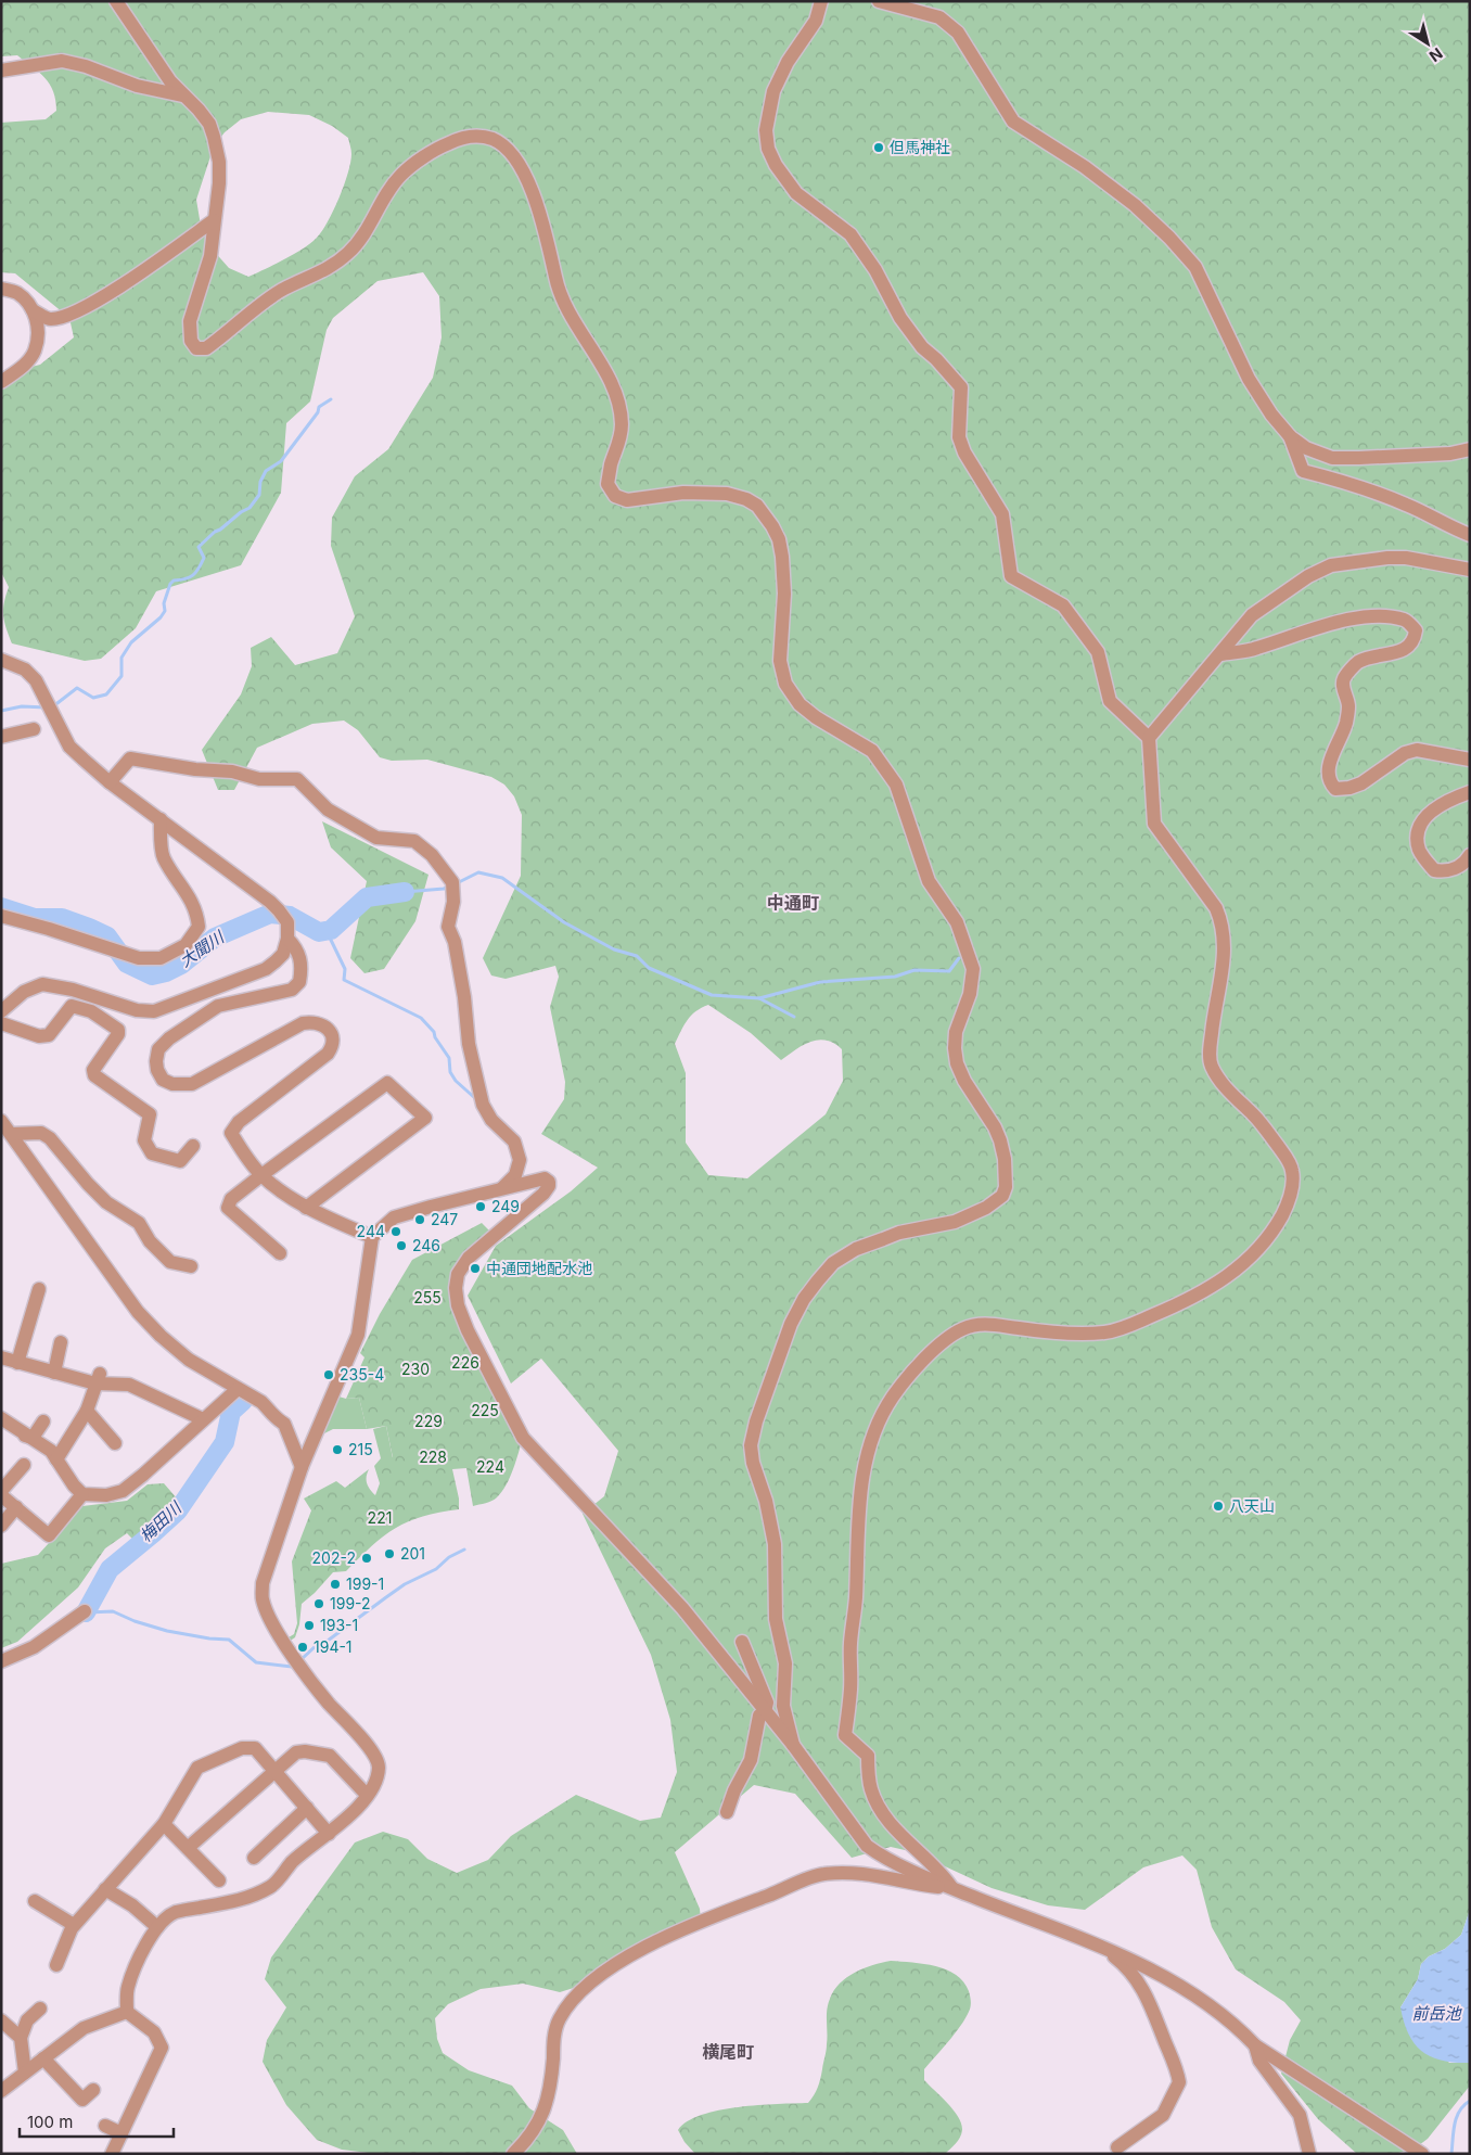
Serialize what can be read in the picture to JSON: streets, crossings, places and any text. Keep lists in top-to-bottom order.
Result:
{
  "districts": ["中通町", "横尾町"],
  "water": ["大聞川", "梅田川", "前岳池"],
  "parks": [
    "255",
    "226",
    "230",
    "225",
    "229",
    "228",
    "224",
    "221"
  ],
  "places": [
    "但馬神社",
    "249",
    "247",
    "244",
    "246",
    "中通団地配水池",
    "235-4",
    "215",
    "八天山",
    "201",
    "202-2",
    "199-1",
    "199-2",
    "193-1",
    "194-1"
  ],
  "scale_bar": "100 m",
  "north": "bottom right"
}
